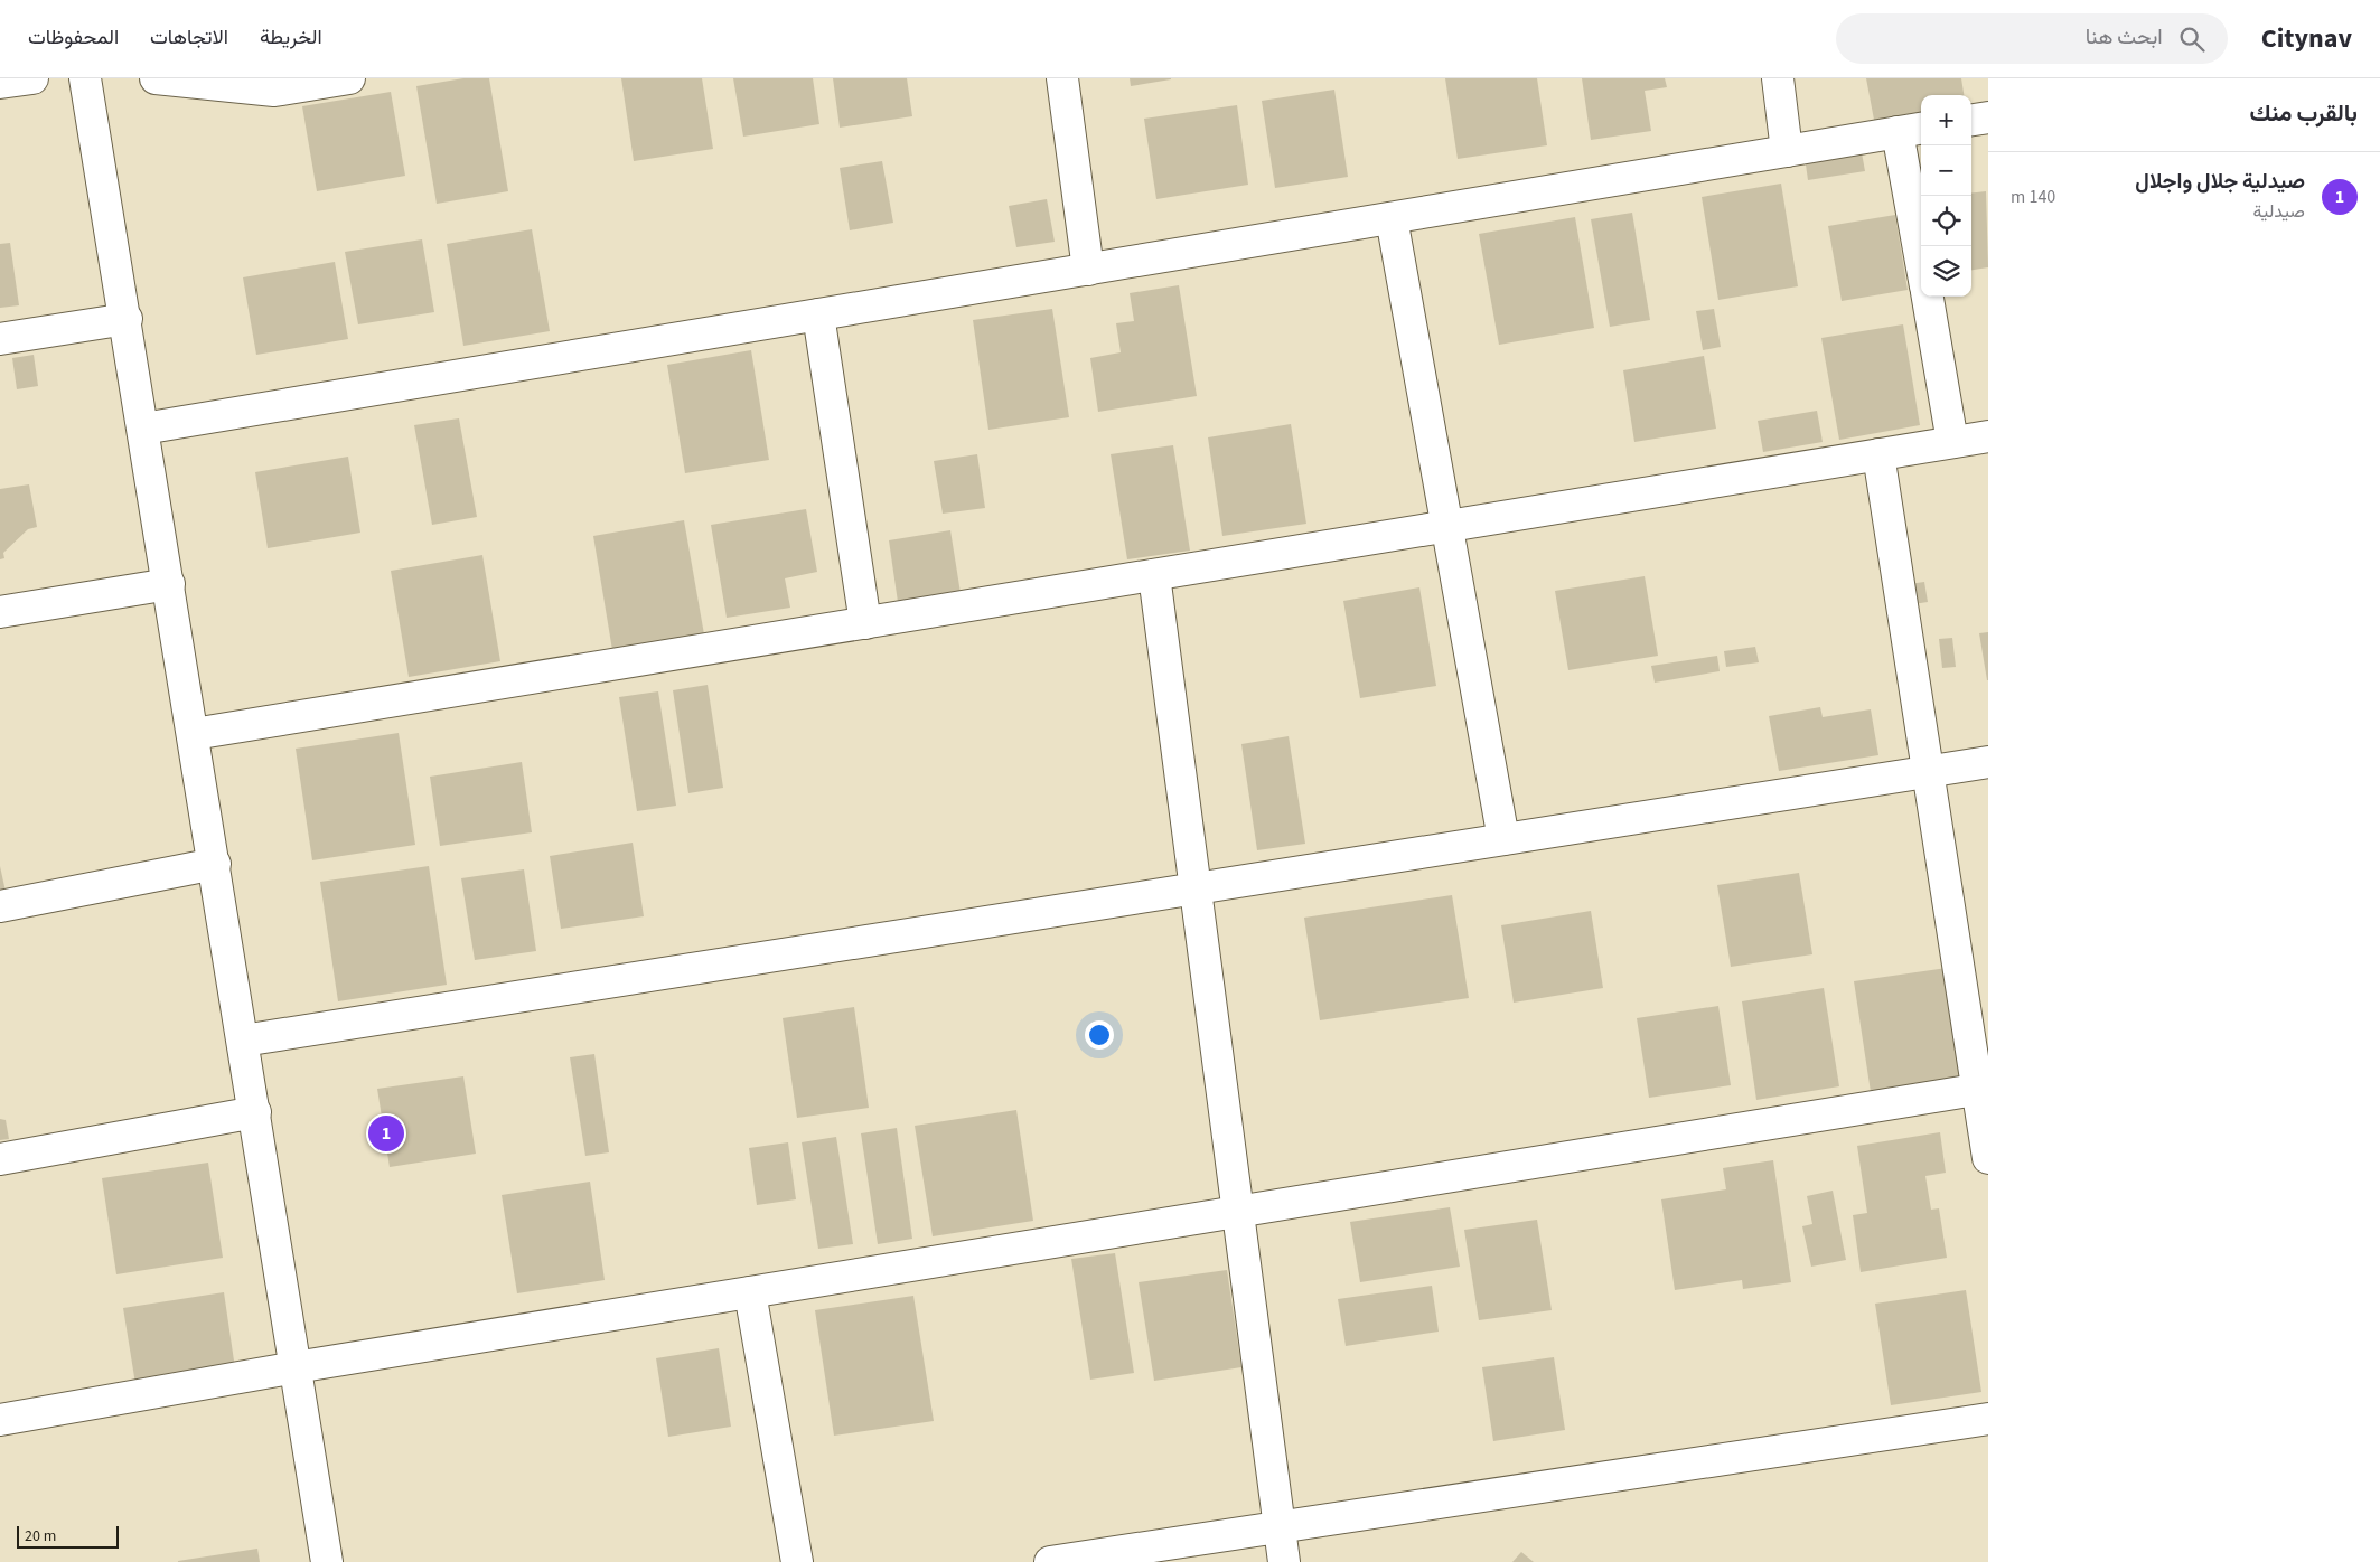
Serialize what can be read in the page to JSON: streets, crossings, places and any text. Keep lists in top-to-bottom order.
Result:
{
  "scale_bar": "20 m",
  "page": {
    "header": "Citynav",
    "search": "ابحث هنا",
    "nav": ["الخريطة", "الاتجاهات", "المحفوظات"],
    "heading": "بالقرب منك",
    "map_buttons": ["+", "−"],
    "list": [
      {
        "mark": "1",
        "name": "صيدلية جلال واجلال",
        "note": "صيدلية",
        "value": "140 m"
      }
    ],
    "pins": "1",
    "scale": "20 m"
  }
}
